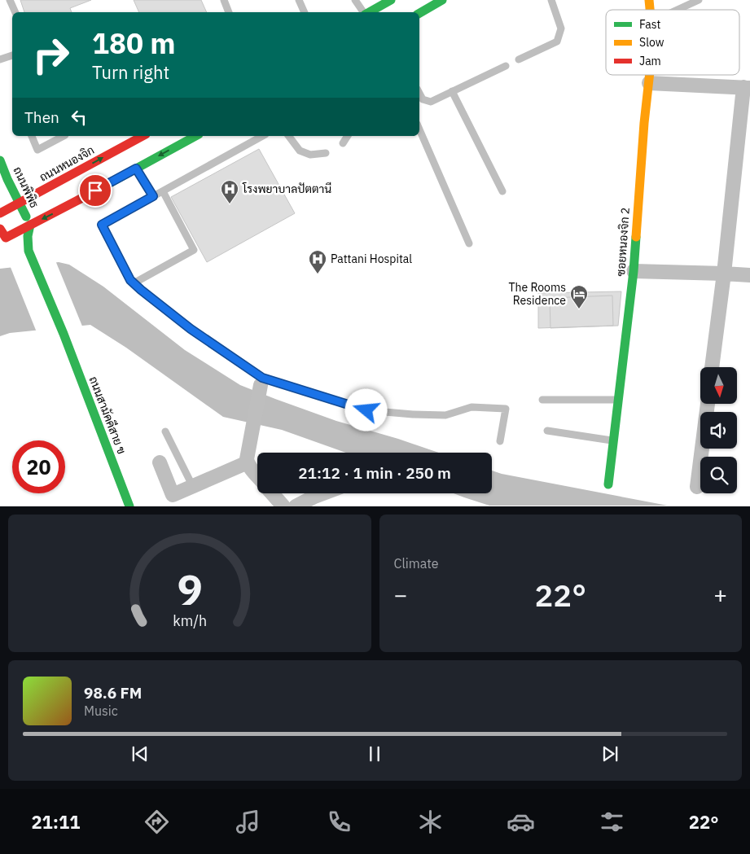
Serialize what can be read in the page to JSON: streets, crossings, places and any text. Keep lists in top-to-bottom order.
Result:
{
  "streets": {
    "main road": [
      "ถนนหนองจิก",
      "ถนนพิพิธ",
      "ซอยหนองจิก 2",
      "ถนนสามัคคีสาย ข"
    ]
  },
  "crossings": [
    ["ถนนหนองจิก", "ถนนพิพิธ"]
  ],
  "places": {
    "hospital": ["โรงพยาบาลปัตตานี", "Pattani Hospital"],
    "hotel": ["The Rooms Residence"]
  },
  "legend": ["Fast", "Slow", "Jam"],
  "north": "bottom",
  "page": {
    "turn": ["180 m", "Turn right"],
    "then": "Then",
    "limit": "20",
    "trip": "21:12 · 1 min · 250 m",
    "tile": "Climate",
    "heat": ["−", "22°", "+"],
    "song": ["98.6 FM", "Music"],
    "tabs": ["21:11", "22°"],
    "gauge": ["9", "km/h"]
  }
}
